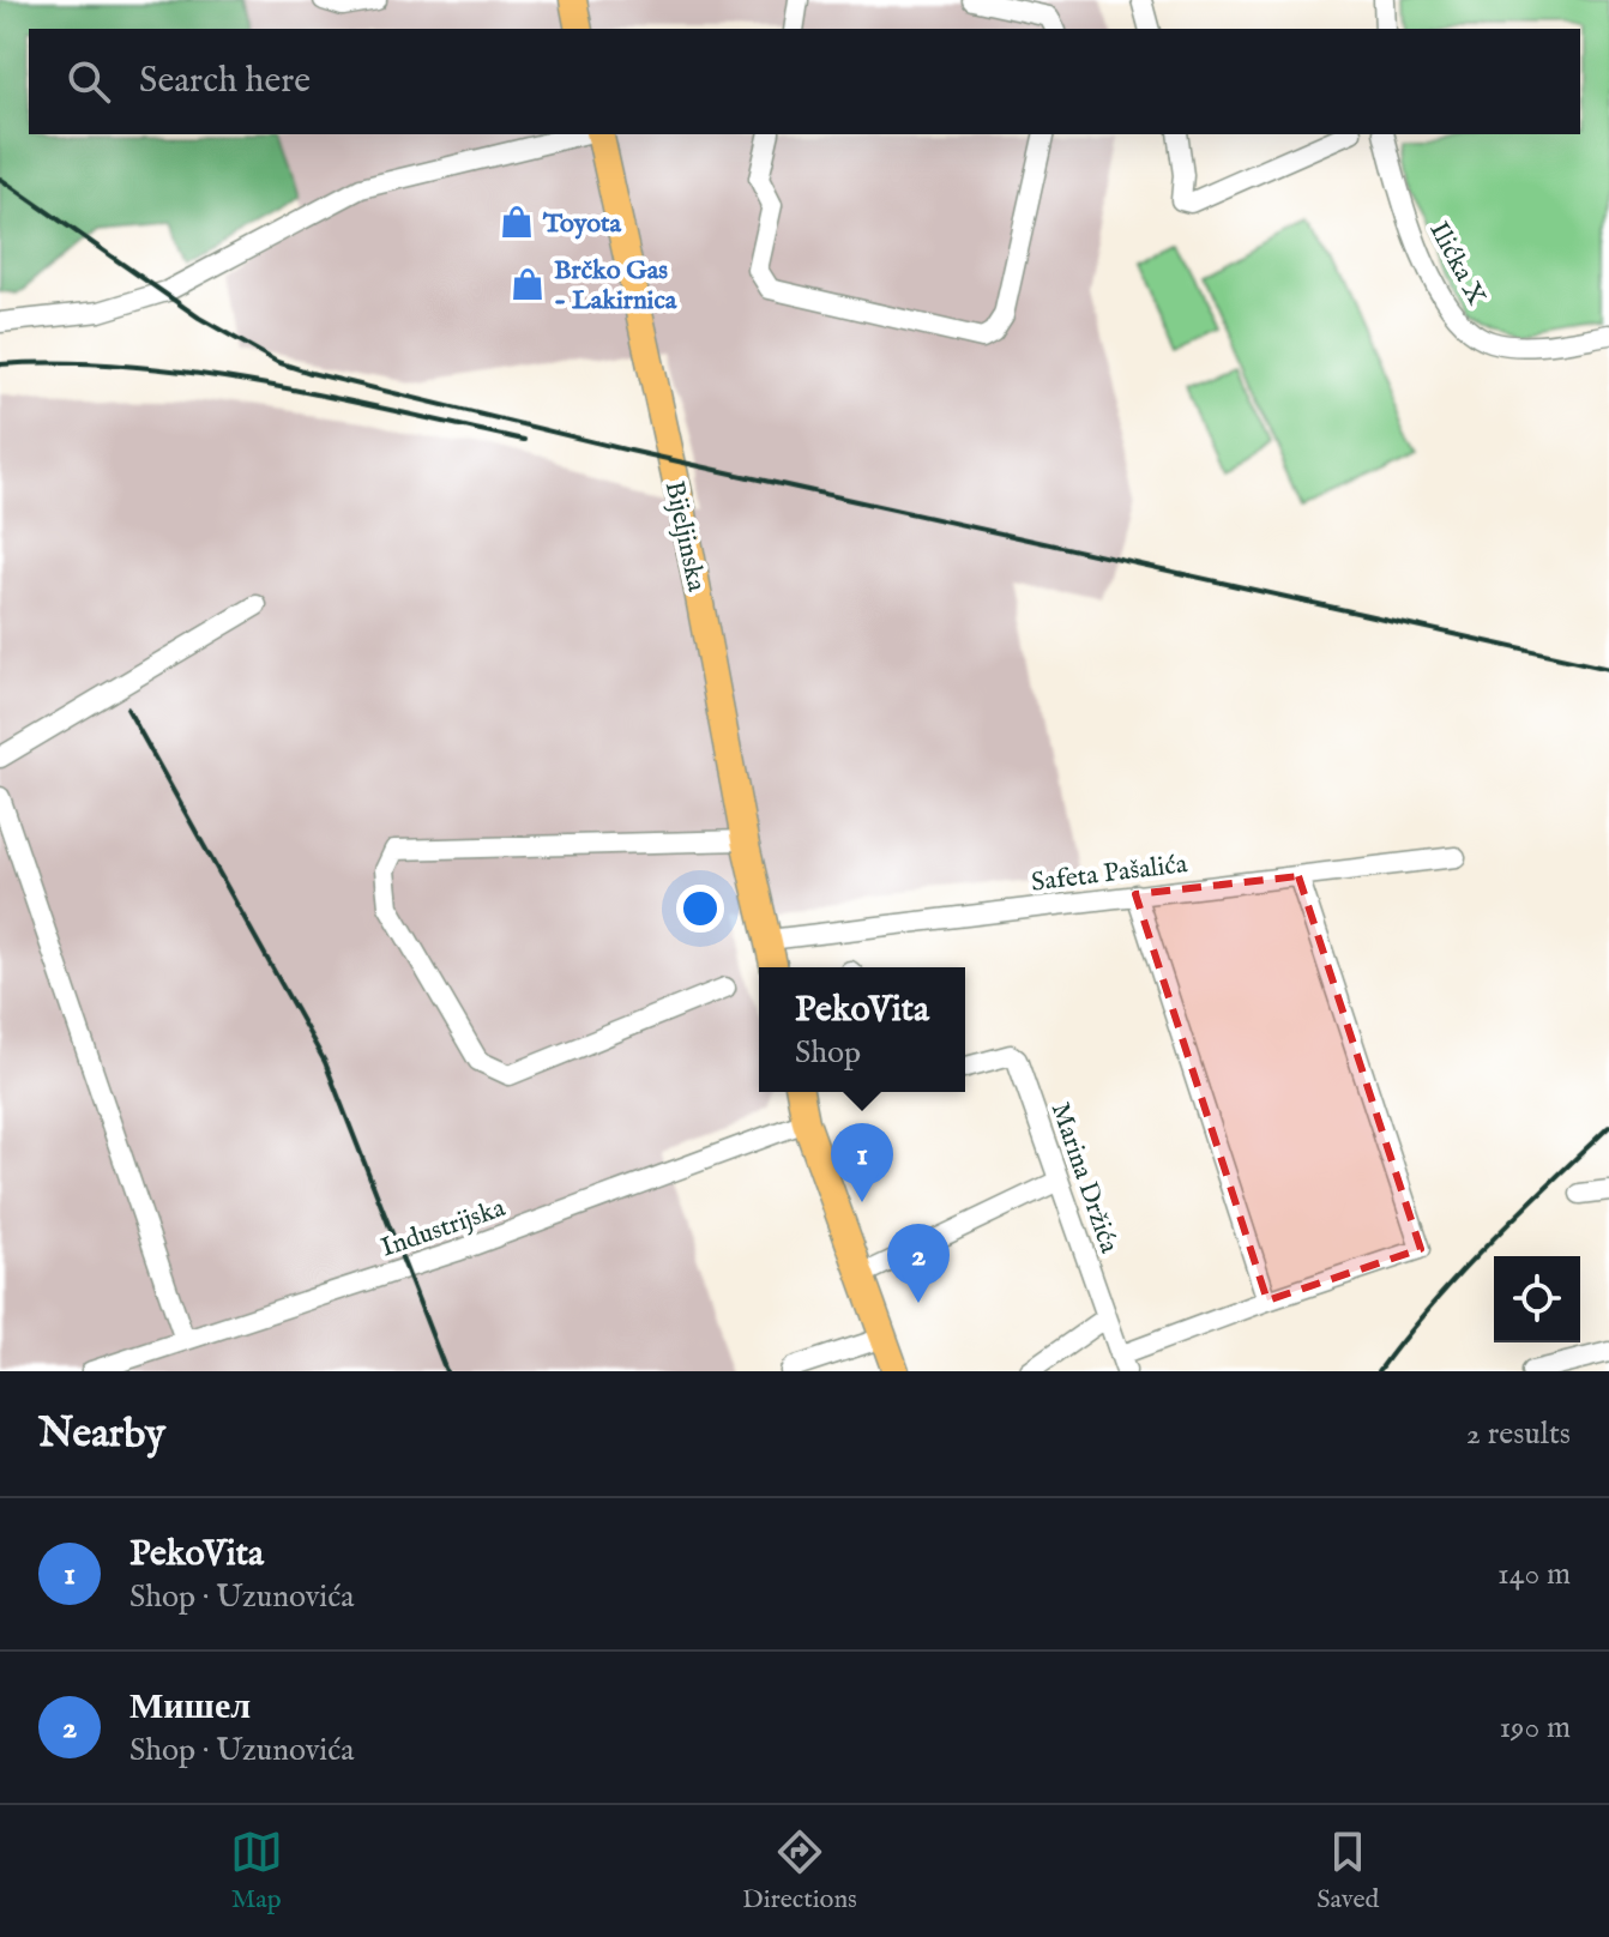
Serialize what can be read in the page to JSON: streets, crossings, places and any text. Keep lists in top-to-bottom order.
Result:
{
  "streets": {
    "main road": ["Bijeljinska"],
    "street": [
      "Ilićka X",
      "Safeta Pašalića",
      "Marina Držića",
      "Industrijska"
    ]
  },
  "crossings": [
    ["Bijeljinska", "Safeta Pašalića"]
  ],
  "places": {
    "shop": ["Toyota", "Brčko Gas - Lakirnica"]
  },
  "page": {
    "search": "Search here",
    "popup": ["PekoVita", "Shop"],
    "pins": ["1", "2"],
    "heading": ["Nearby", "2 results"],
    "list": [
      {
        "mark": "1",
        "name": "PekoVita",
        "note": "Shop · Uzunovića",
        "value": "140 m"
      },
      {
        "mark": "2",
        "name": "Мишел",
        "note": "Shop · Uzunovića",
        "value": "190 m"
      }
    ],
    "nav": ["Map", "Directions", "Saved"]
  }
}
